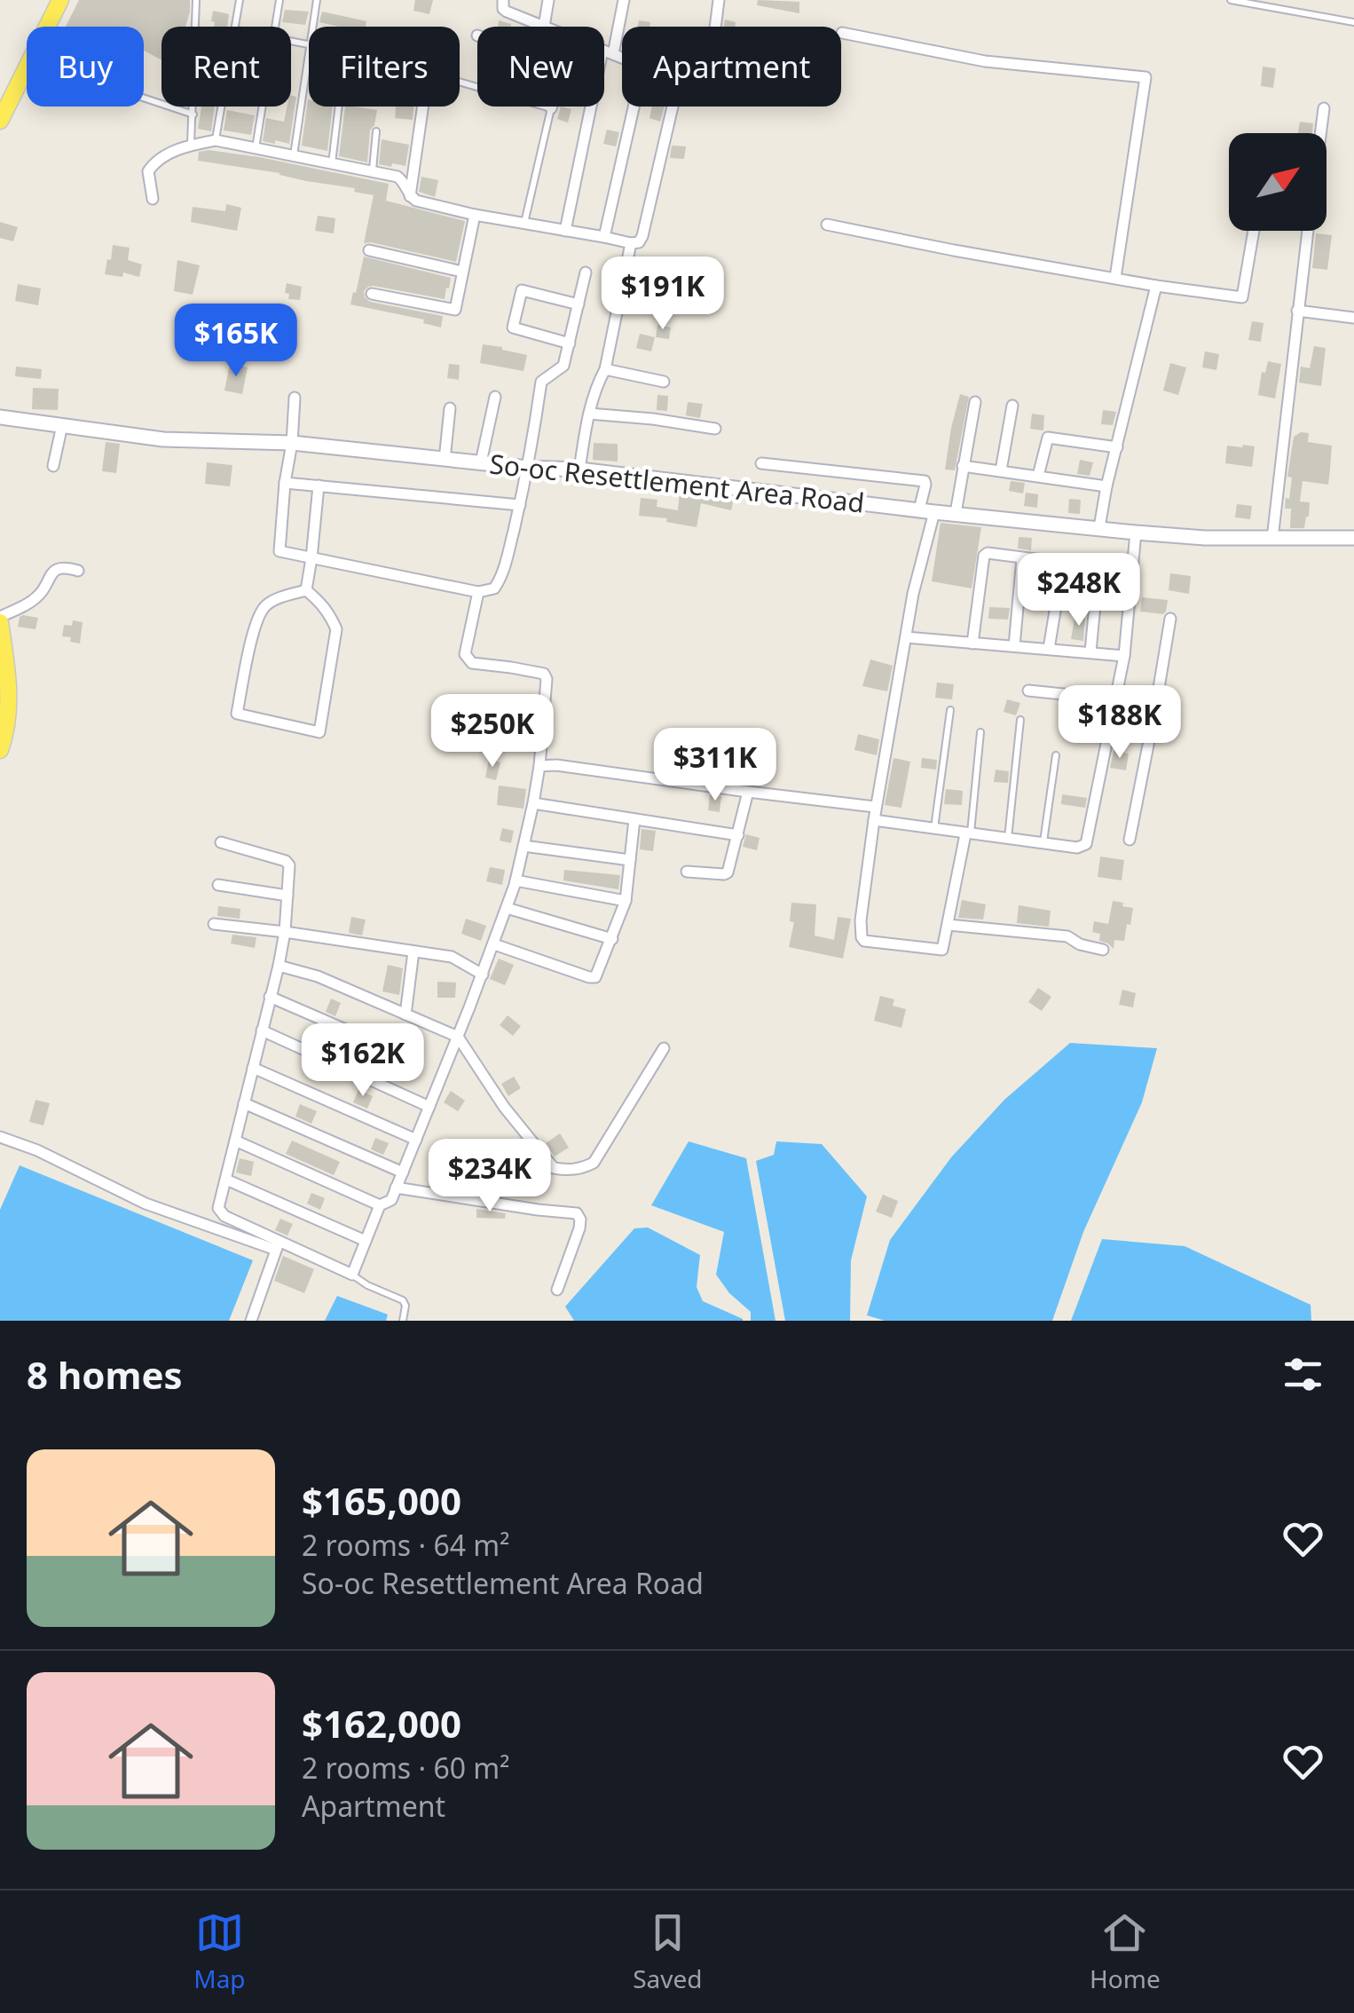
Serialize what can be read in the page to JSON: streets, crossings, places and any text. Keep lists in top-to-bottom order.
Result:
{
  "streets": {
    "street": ["So-oc Resettlement Area Road"]
  },
  "north": "top right",
  "page": {
    "chip": [
      "Buy",
      "Rent",
      "Filters",
      "New",
      "Apartment"
    ],
    "price": [
      "$191K",
      "$165K",
      "$248K",
      "$188K",
      "$250K",
      "$311K",
      "$162K",
      "$234K"
    ],
    "heading": "8 homes",
    "list": [
      {
        "name": "$165,000",
        "note": "2 rooms · 64 m² · So-oc Resettlement Area Road"
      },
      {
        "name": "$162,000",
        "note": "2 rooms · 60 m² · Apartment"
      }
    ],
    "tabs": ["Map", "Saved", "Home"]
  }
}
